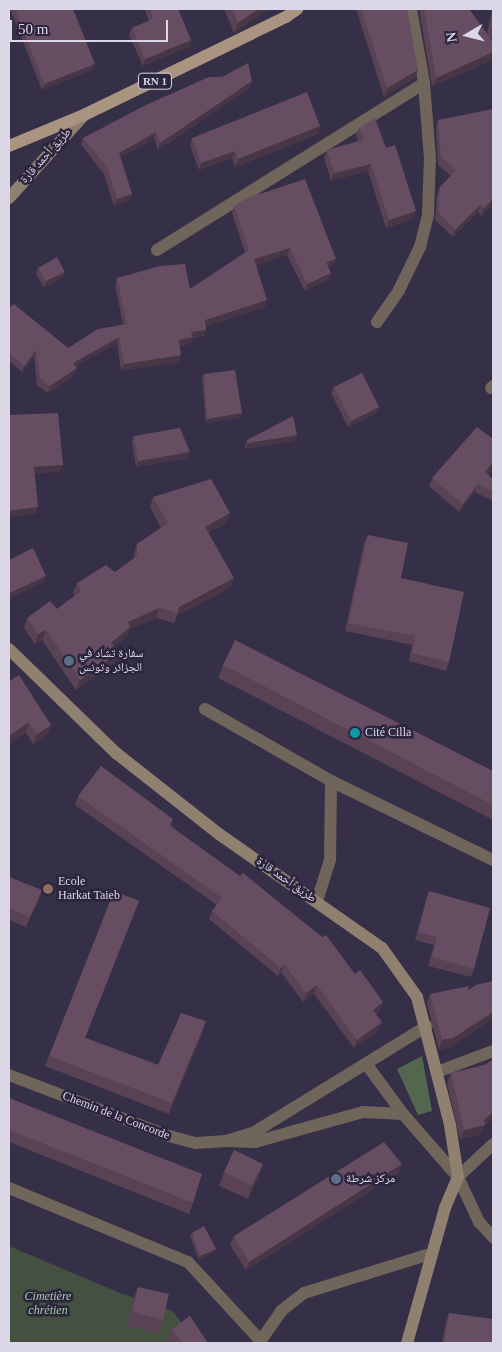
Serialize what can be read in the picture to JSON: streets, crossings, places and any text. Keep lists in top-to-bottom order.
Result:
{
  "streets": {
    "main road": ["RN 1"],
    "street": ["طريق أحمد قارة", "Chemin de la Concorde"]
  },
  "crossings": [
    ["RN 1", "طريق أحمد قارة"]
  ],
  "parks": ["Cimetière chrétien"],
  "places": [
    "سفارة تشاد في الجزائر وتونس",
    "Cité Cilla",
    "Ecole Harkat Taieb",
    "مركز شرطة"
  ],
  "scale_bar": "50 m",
  "north": "left"
}
